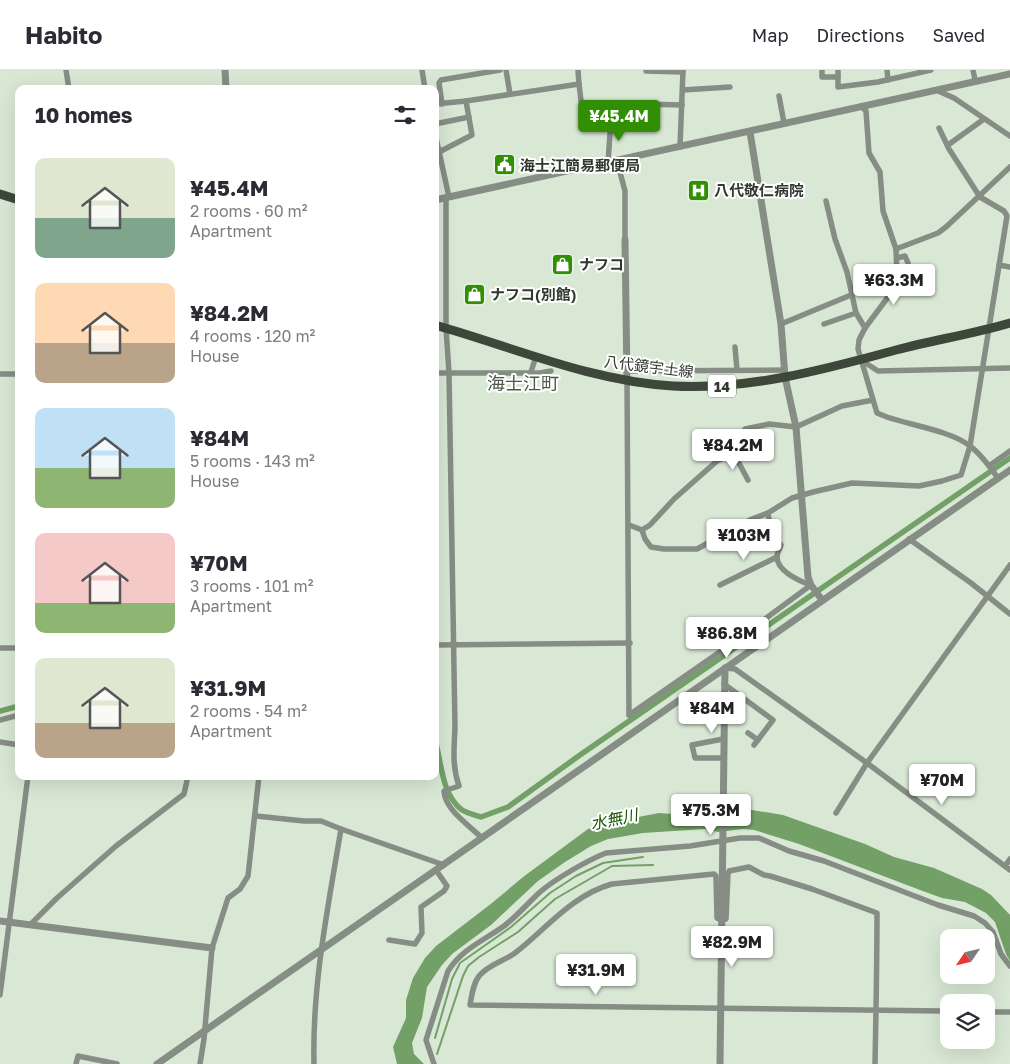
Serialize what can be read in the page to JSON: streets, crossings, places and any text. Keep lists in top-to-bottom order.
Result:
{
  "streets": {
    "main road": ["八代鏡宇土線", "14"]
  },
  "districts": ["海士江町"],
  "water": ["水無川"],
  "places": {
    "public building": ["海士江簡易郵便局"],
    "hospital": ["八代敬仁病院"],
    "shop": ["ナフコ", "ナフコ(別館)"]
  },
  "north": "bottom left",
  "page": {
    "header": "Habito",
    "nav": ["Map", "Directions", "Saved"],
    "heading": "10 homes",
    "price": [
      "¥45.4M",
      "¥63.3M",
      "¥84.2M",
      "¥103M",
      "¥86.8M",
      "¥84M",
      "¥70M",
      "¥75.3M",
      "¥82.9M",
      "¥31.9M"
    ],
    "list": [
      {
        "name": "¥45.4M",
        "note": "2 rooms · 60 m² · Apartment"
      },
      {
        "name": "¥84.2M",
        "note": "4 rooms · 120 m² · House"
      },
      {
        "name": "¥84M",
        "note": "5 rooms · 143 m² · House"
      },
      {
        "name": "¥70M",
        "note": "3 rooms · 101 m² · Apartment"
      },
      {
        "name": "¥31.9M",
        "note": "2 rooms · 54 m² · Apartment"
      }
    ]
  }
}
